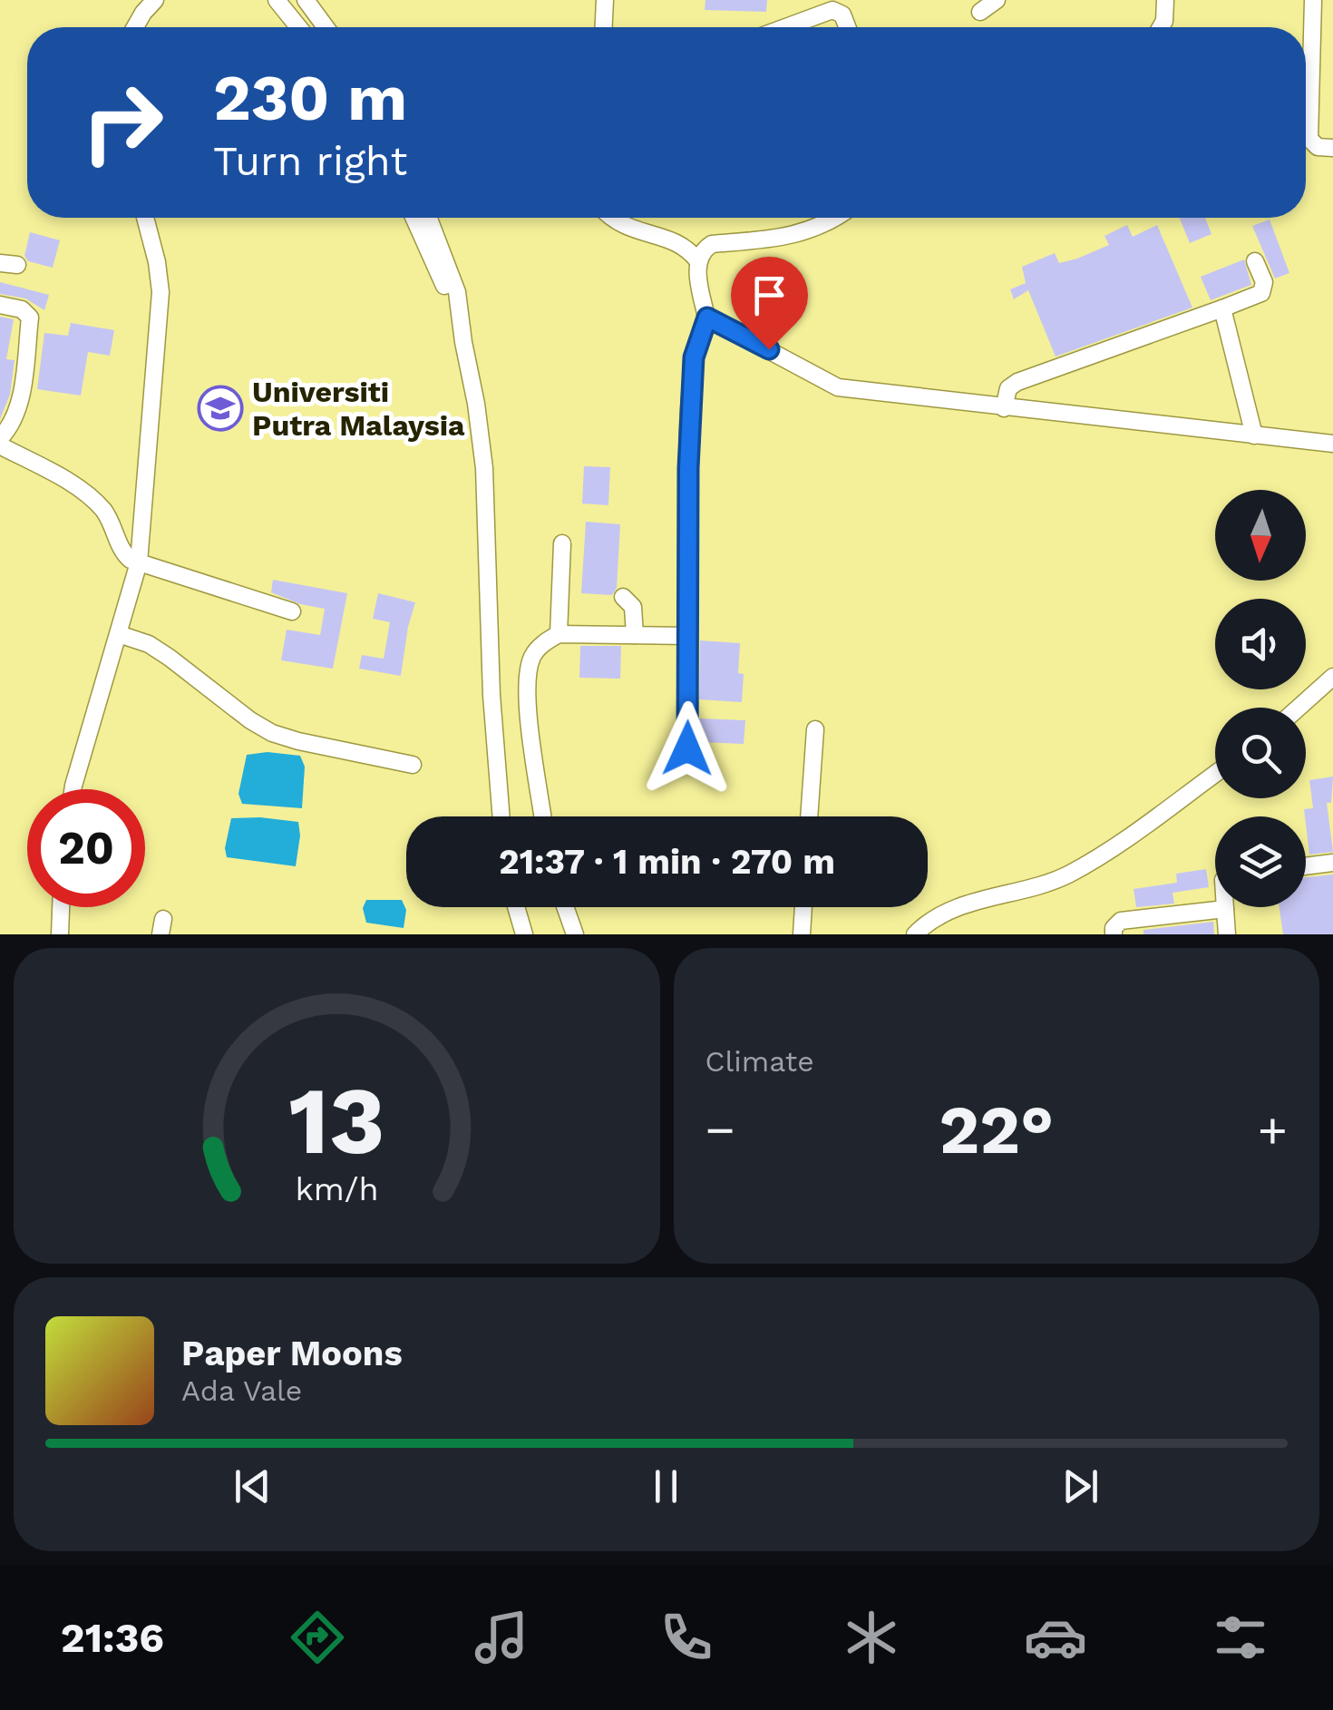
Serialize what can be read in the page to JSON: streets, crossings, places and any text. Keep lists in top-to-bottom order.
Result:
{
  "places": {
    "school or university": ["Universiti Putra Malaysia"]
  },
  "north": "bottom",
  "page": {
    "turn": ["230 m", "Turn right"],
    "limit": "20",
    "trip": "21:37 · 1 min · 270 m",
    "tile": "Climate",
    "heat": ["−", "22°", "+"],
    "song": ["Paper Moons", "Ada Vale"],
    "tabs": "21:36",
    "gauge": ["13", "km/h"]
  }
}
